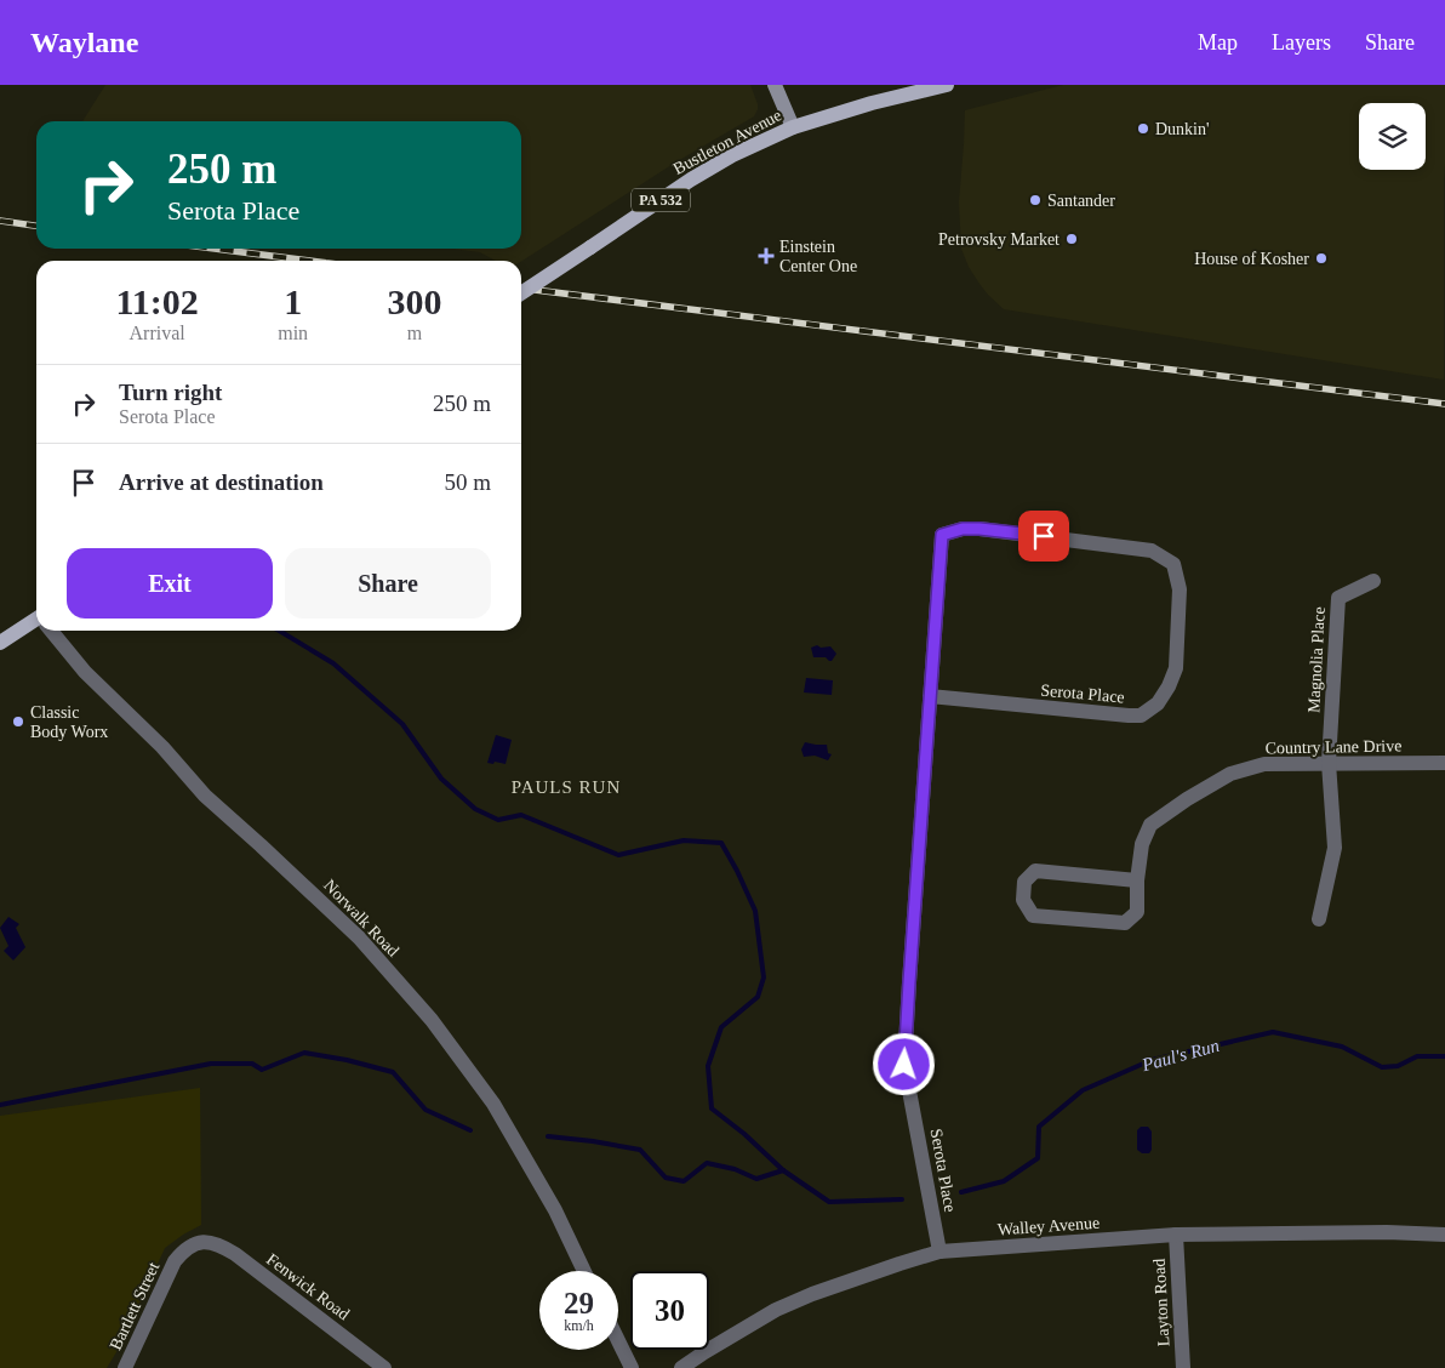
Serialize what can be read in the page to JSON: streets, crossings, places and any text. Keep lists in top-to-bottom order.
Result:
{
  "streets": {
    "main road": ["Bustleton Avenue", "PA 532"],
    "street": [
      "Magnolia Place",
      "Serota Place",
      "Country Lane Drive",
      "Norwalk Road",
      "Walley Avenue",
      "Fenwick Road",
      "Layton Road",
      "Bartlett Street"
    ]
  },
  "crossings": [
    ["Magnolia Place", "Country Lane Drive"],
    ["Serota Place", "Walley Avenue"],
    ["Walley Avenue", "Layton Road"],
    ["Fenwick Road", "Bartlett Street"]
  ],
  "districts": ["PAULS RUN"],
  "water": ["Paul's Run"],
  "places": {
    "other": [
      "Dunkin'",
      "Santander",
      "Petrovsky Market",
      "House of Kosher",
      "Classic Body Worx"
    ],
    "health": ["Einstein Center One"]
  },
  "page": {
    "header": "Waylane",
    "nav": ["Map", "Layers", "Share"],
    "turn": ["250 m", "Serota Place"],
    "eta": [
      "11:02",
      "Arrival",
      "1",
      "min",
      "300",
      "m"
    ],
    "list": [
      {
        "name": "Turn right",
        "note": "Serota Place",
        "value": "250 m"
      },
      {
        "name": "Arrive at destination",
        "value": "50 m"
      }
    ],
    "buttons": ["Exit", "Share"],
    "speed": "29 km/h",
    "limit": "30"
  }
}
